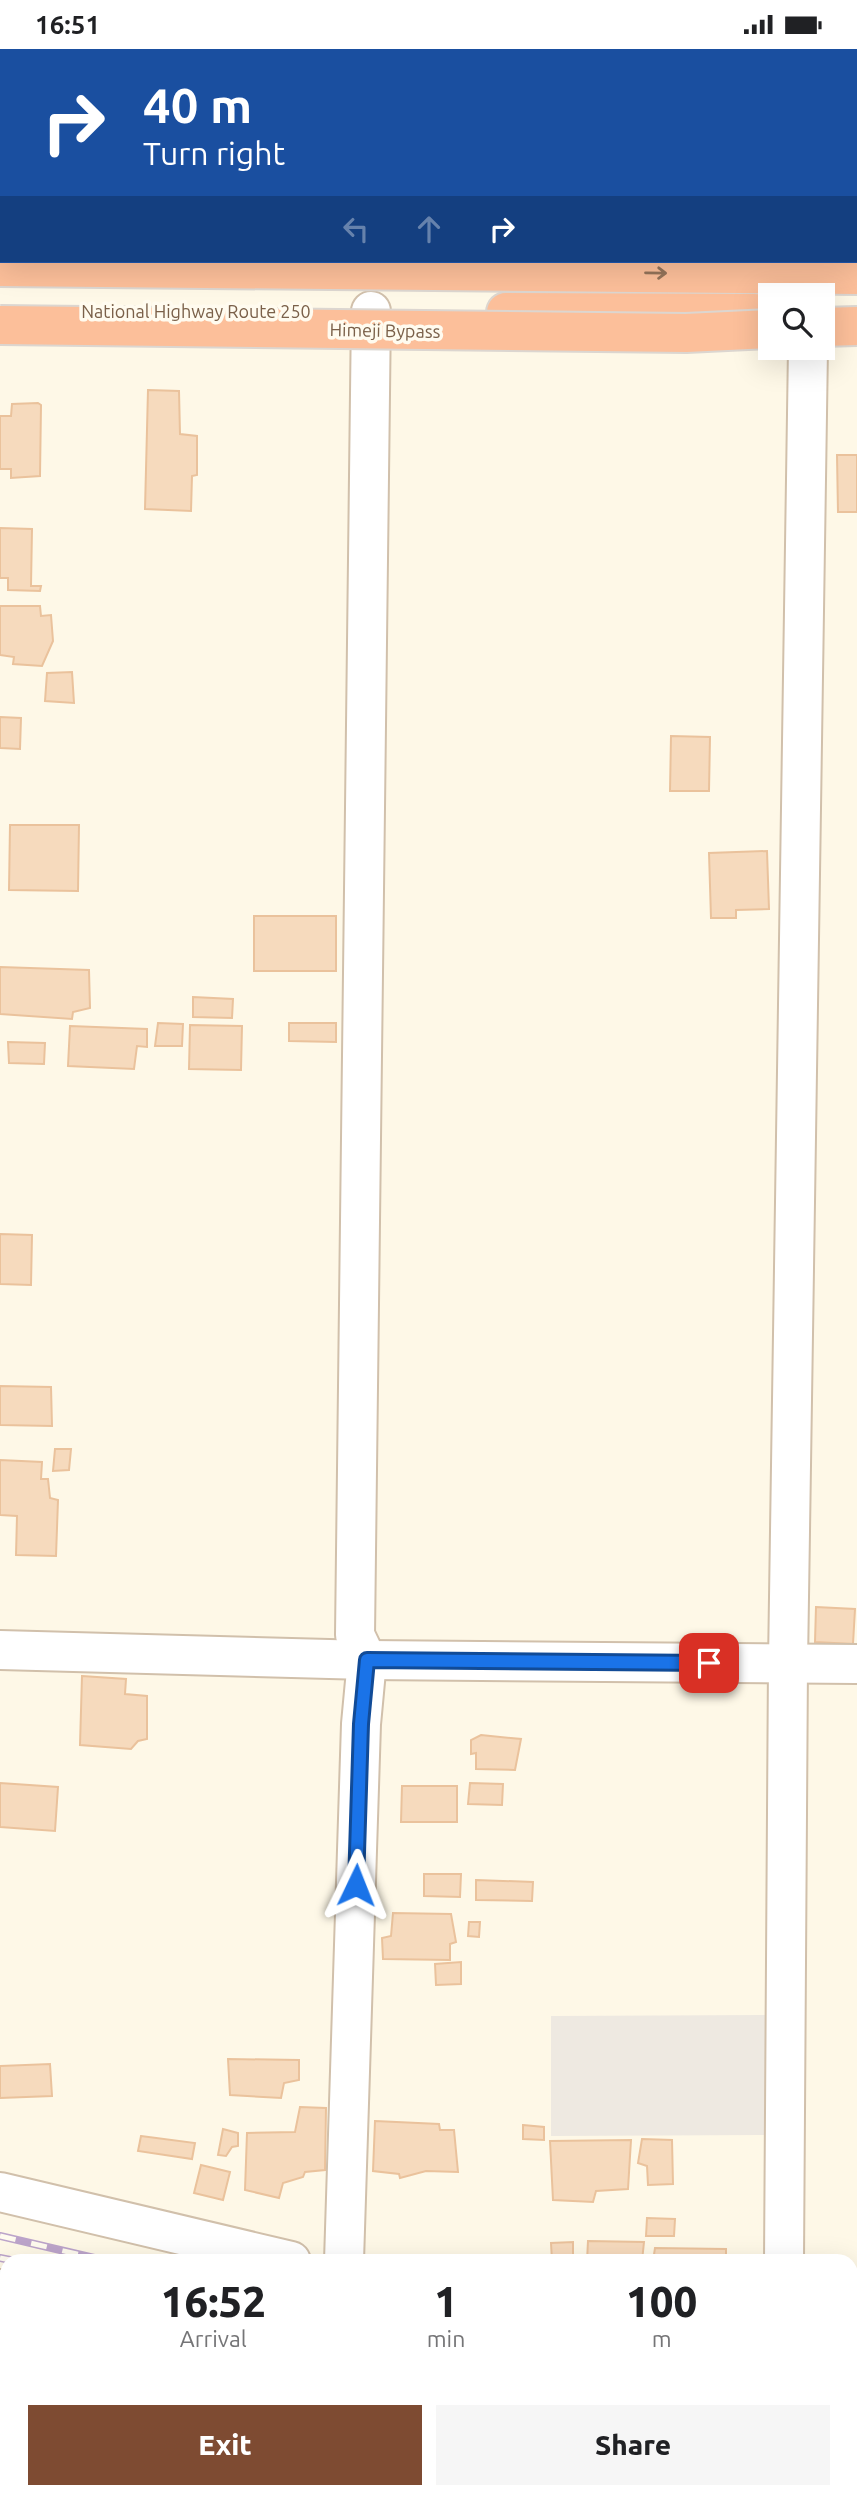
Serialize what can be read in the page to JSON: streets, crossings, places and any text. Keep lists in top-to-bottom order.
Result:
{
  "streets": {
    "highway": ["National Highway Route 250", "Himeji Bypass"]
  },
  "page": {
    "status": "16:51",
    "turn": ["40 m", "Turn right"],
    "eta": [
      "16:52",
      "Arrival",
      "1",
      "min",
      "100",
      "m"
    ],
    "buttons": ["Exit", "Share"]
  }
}
